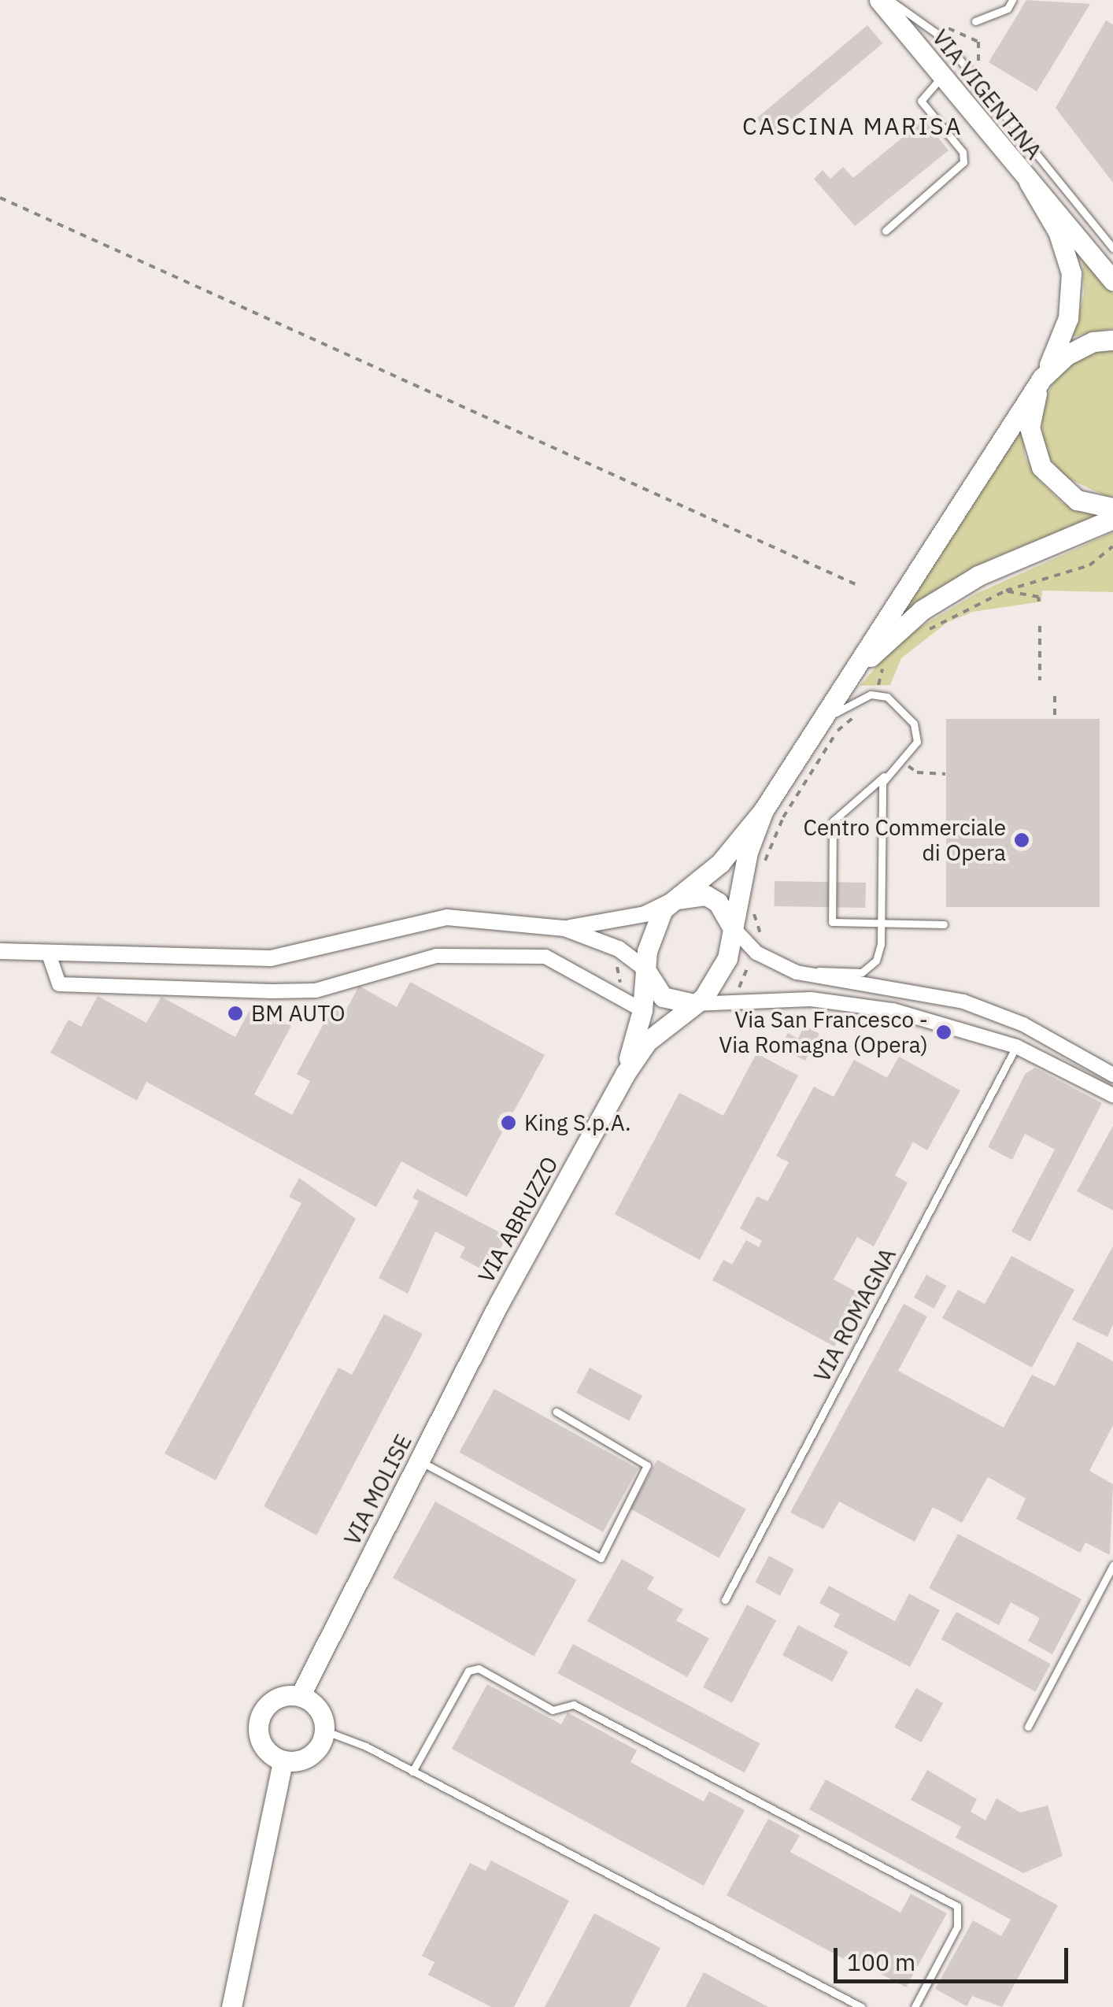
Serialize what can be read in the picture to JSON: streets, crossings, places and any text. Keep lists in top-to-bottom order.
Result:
{
  "streets": {
    "main road": ["VIA VIGENTINA", "VIA ABRUZZO", "VIA MOLISE"],
    "lane": ["VIA ROMAGNA"]
  },
  "crossings": [
    ["VIA ABRUZZO", "VIA MOLISE"]
  ],
  "districts": ["CASCINA MARISA"],
  "places": [
    "Centro Commerciale di Opera",
    "BM AUTO",
    "Via San Francesco - Via Romagna (Opera)",
    "King S.p.A."
  ],
  "scale_bar": "100 m"
}
